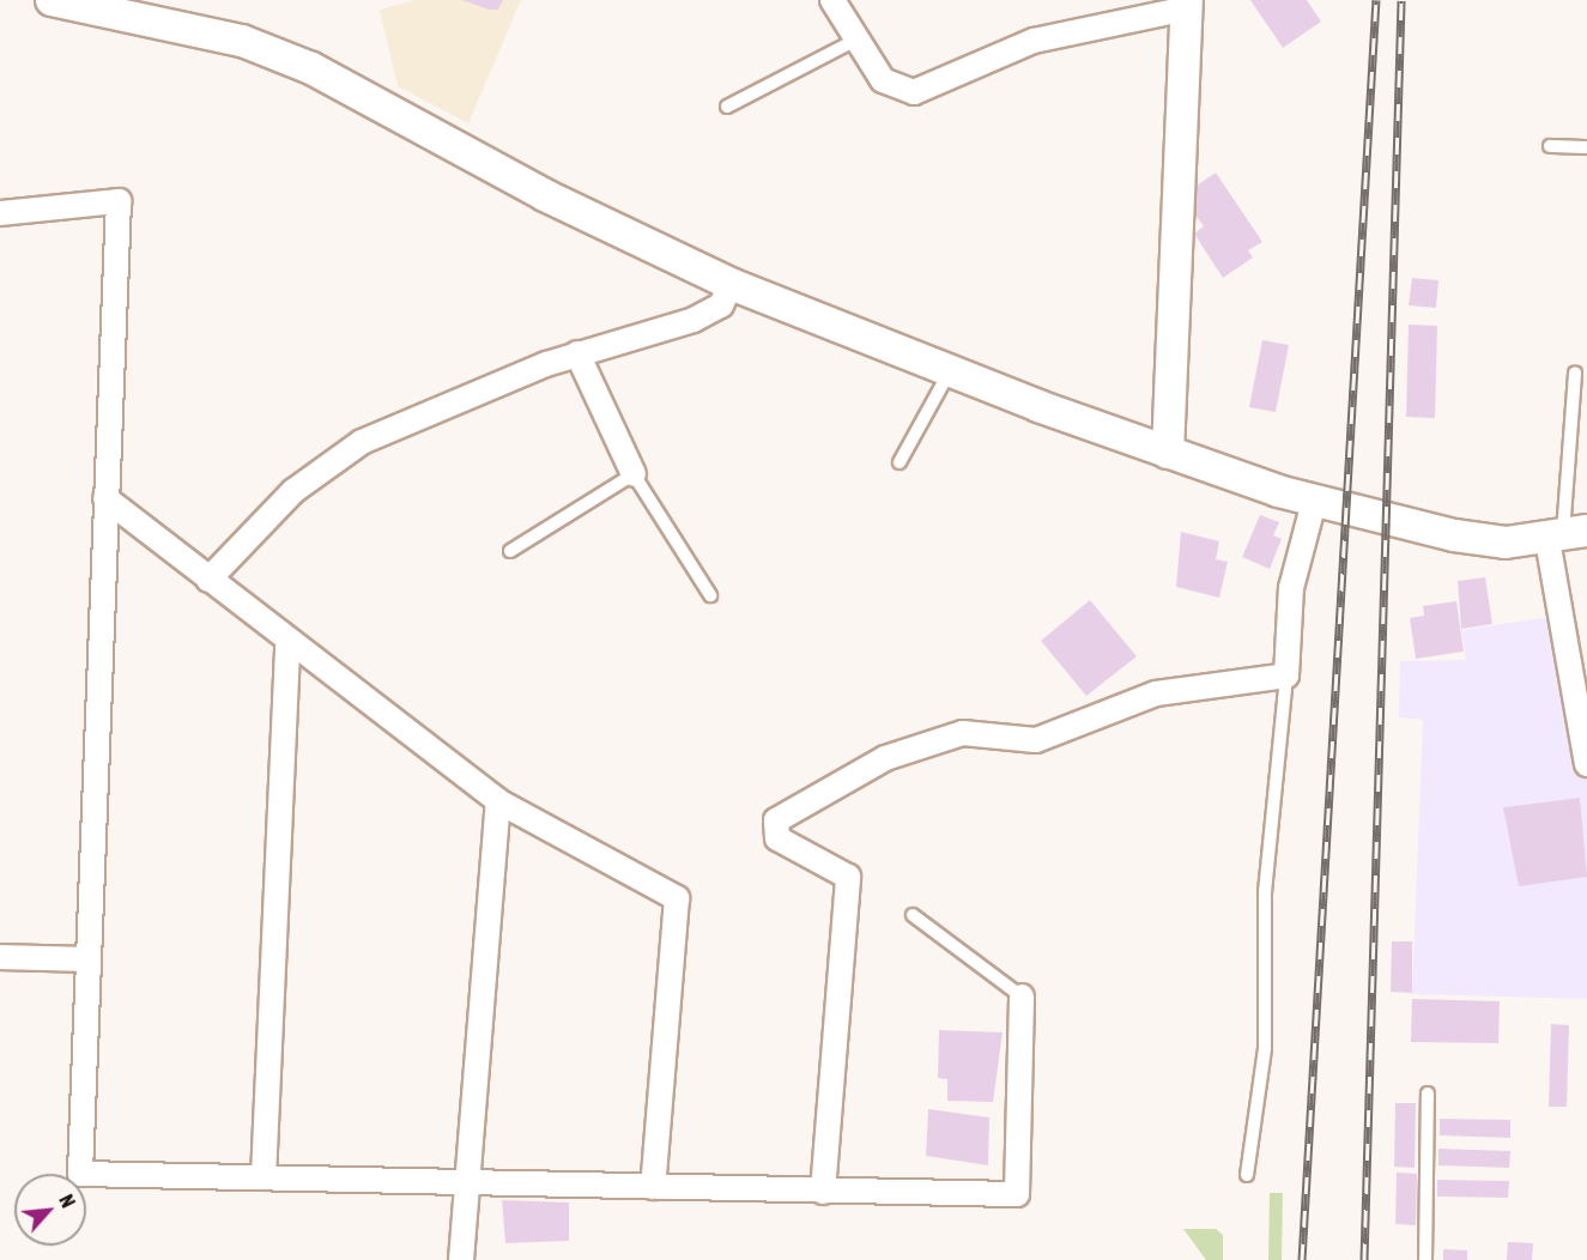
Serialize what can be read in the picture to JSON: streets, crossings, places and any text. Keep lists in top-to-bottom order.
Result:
{
  "north": "top right"
}
